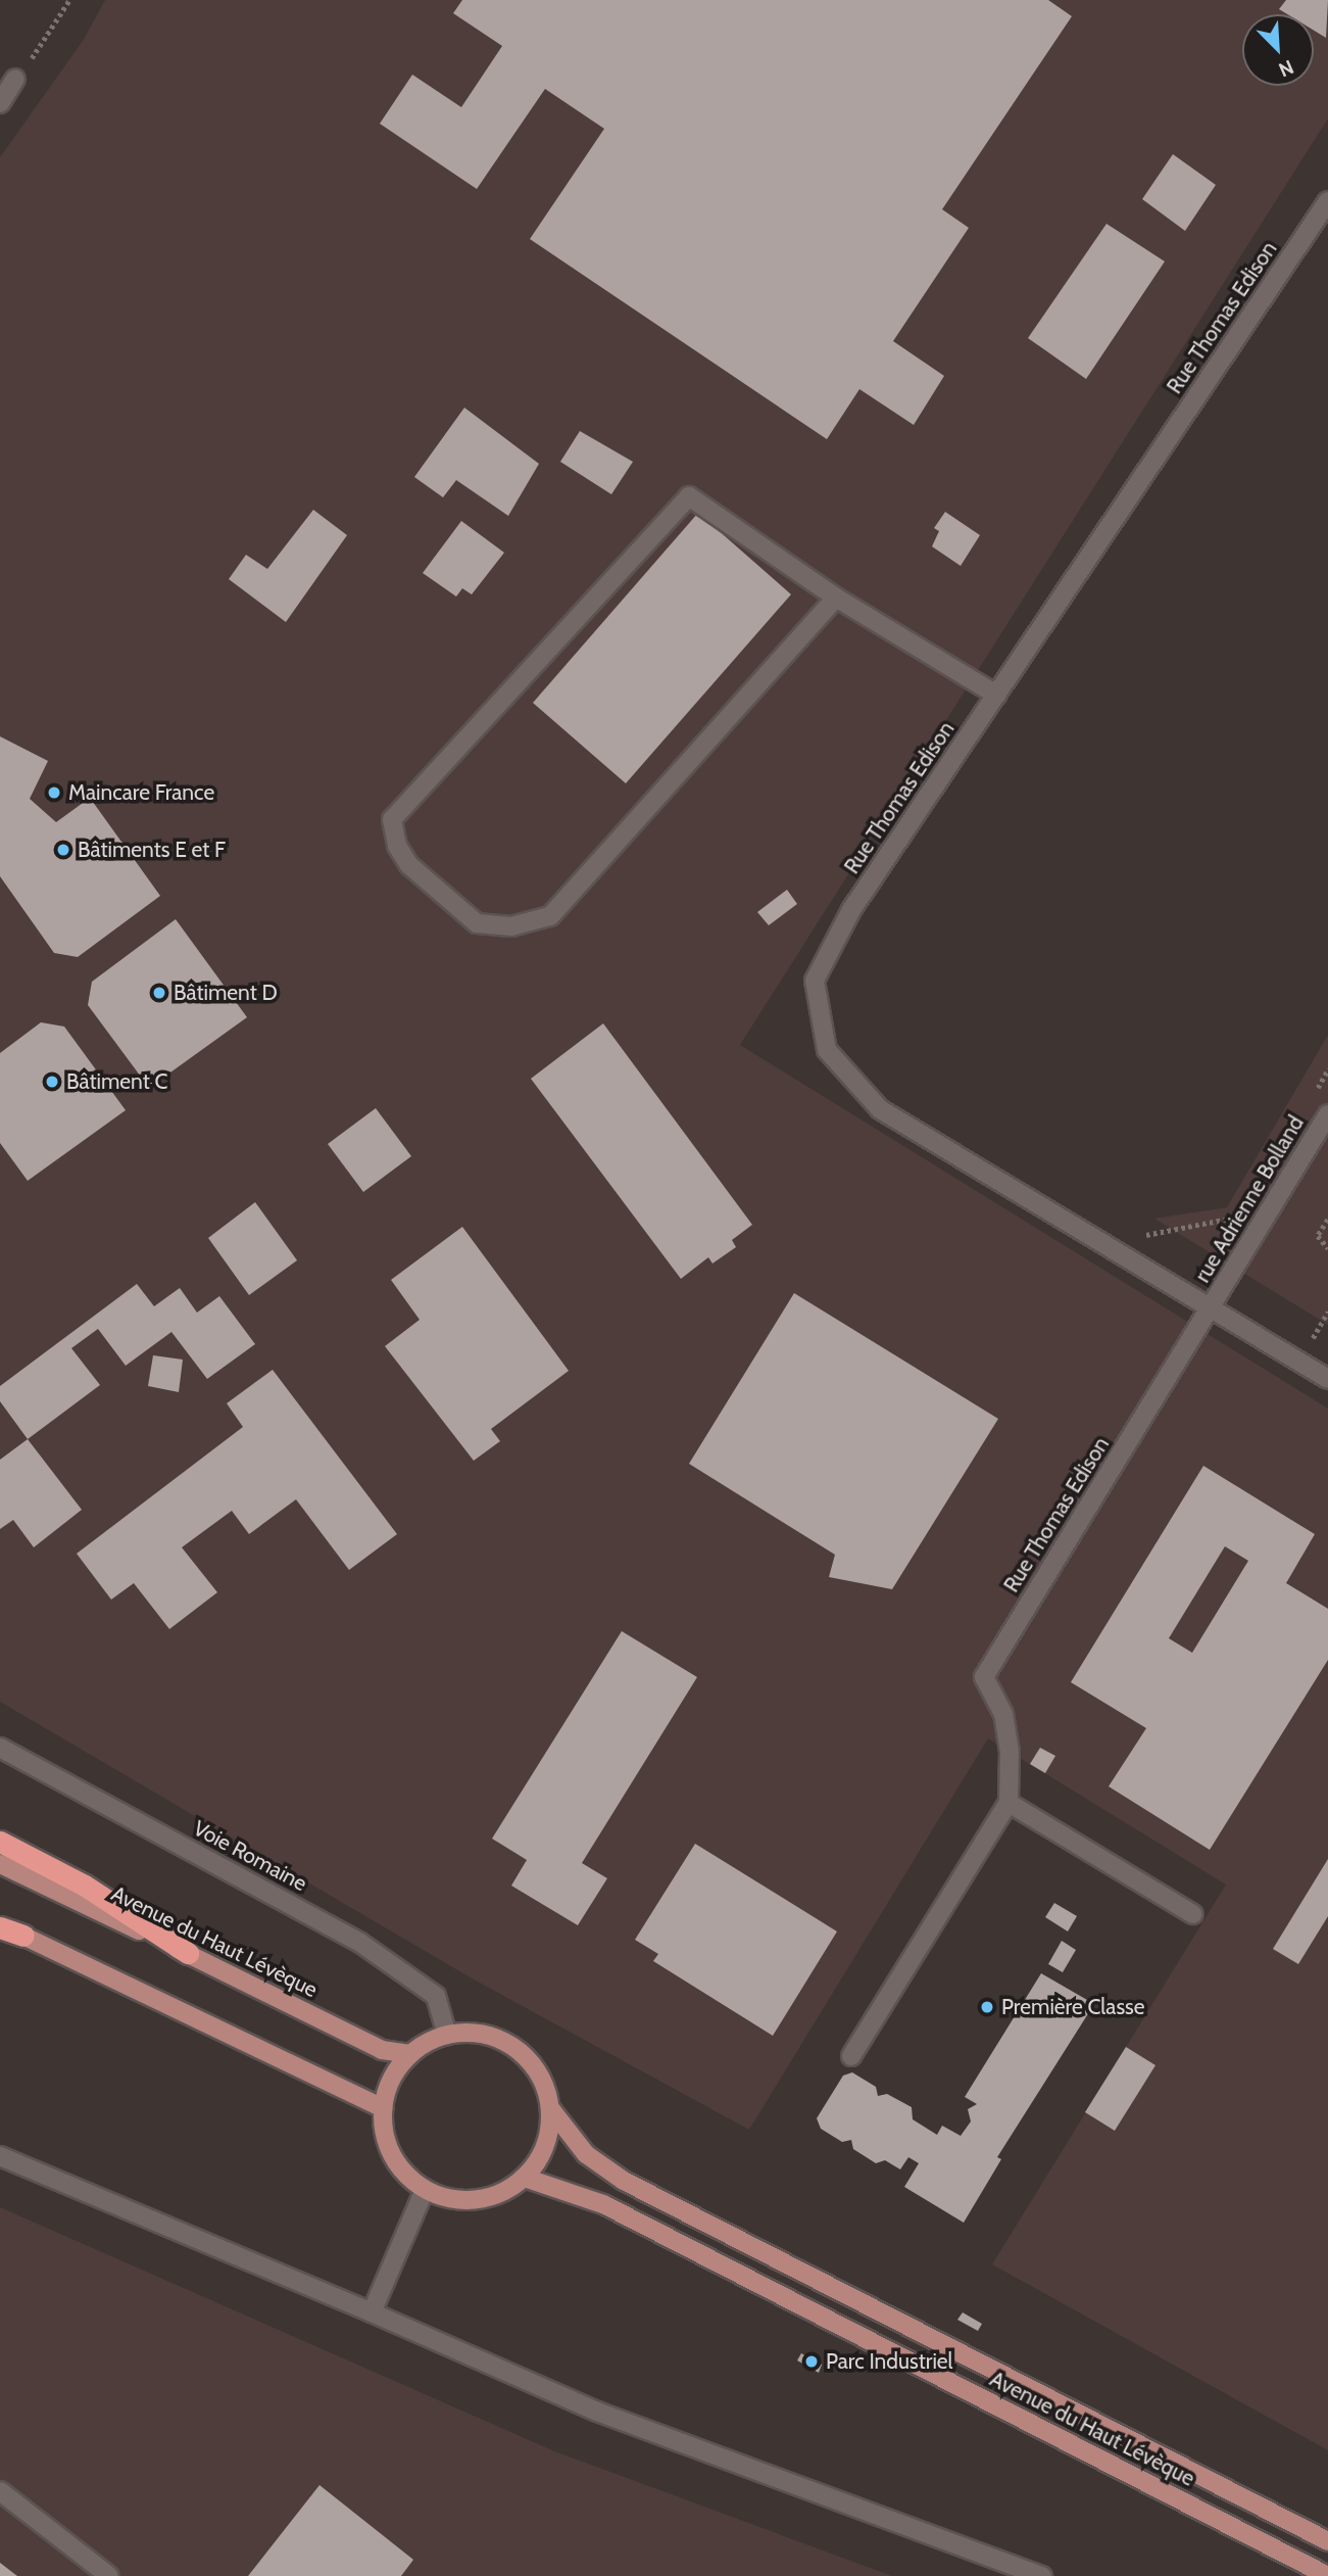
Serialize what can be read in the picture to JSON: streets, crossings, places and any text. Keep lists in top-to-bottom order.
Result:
{
  "streets": {
    "main road": ["Avenue du Haut Lévèque"],
    "street": ["Rue Thomas Edison", "rue Adrienne Bolland", "Voie Romaine"]
  },
  "crossings": [
    ["Rue Thomas Edison", "rue Adrienne Bolland"],
    ["Voie Romaine", "Avenue du Haut Lévèque"]
  ],
  "places": [
    "Maincare France",
    "Bâtiments E et F",
    "Bâtiment D",
    "Bâtiment C",
    "Première Classe",
    "Parc Industriel"
  ],
  "north": "bottom right"
}
